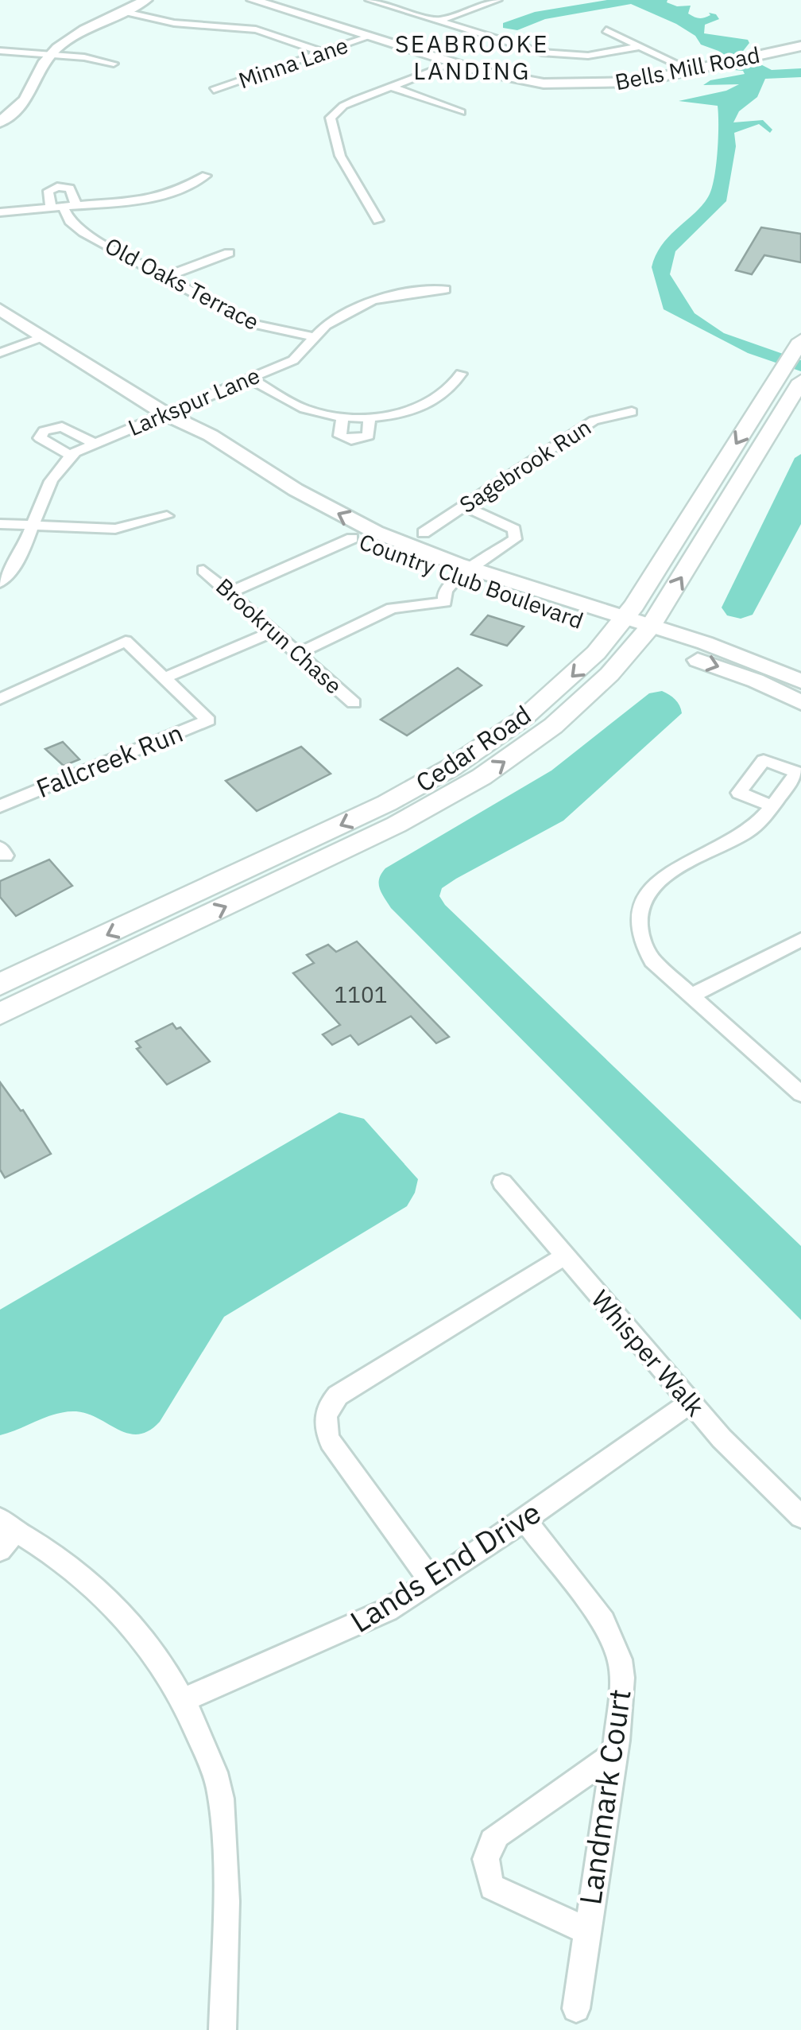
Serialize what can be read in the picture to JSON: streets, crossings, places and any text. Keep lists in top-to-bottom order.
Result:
{
  "streets": {
    "main road": ["Cedar Road"],
    "street": [
      "Minna Lane",
      "Bells Mill Road",
      "Old Oaks Terrace",
      "Larkspur Lane",
      "Sagebrook Run",
      "Country Club Boulevard",
      "Brookrun Chase",
      "Fallcreek Run",
      "Whisper Walk",
      "Lands End Drive",
      "Landmark Court"
    ]
  },
  "crossings": [
    ["Minna Lane", "Bells Mill Road"],
    ["Old Oaks Terrace", "Larkspur Lane"],
    ["Larkspur Lane", "Country Club Boulevard"],
    ["Country Club Boulevard", "Cedar Road"],
    ["Whisper Walk", "Lands End Drive"],
    ["Lands End Drive", "Landmark Court"]
  ],
  "districts": ["SEABROOKE LANDING"],
  "house_numbers": ["1101"]
}
